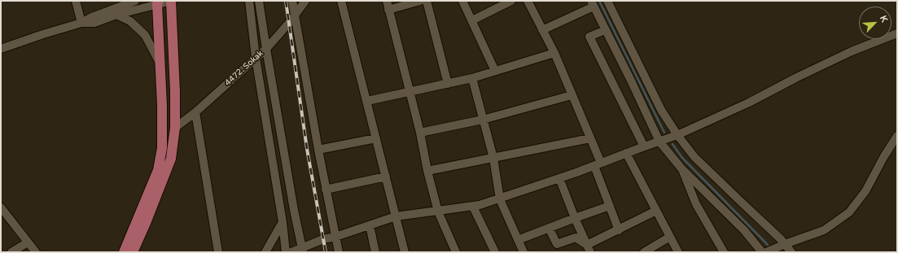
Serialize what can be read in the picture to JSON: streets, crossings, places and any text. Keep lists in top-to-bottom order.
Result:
{
  "streets": {
    "street": ["4472. Sokak"]
  },
  "north": "top right"
}
